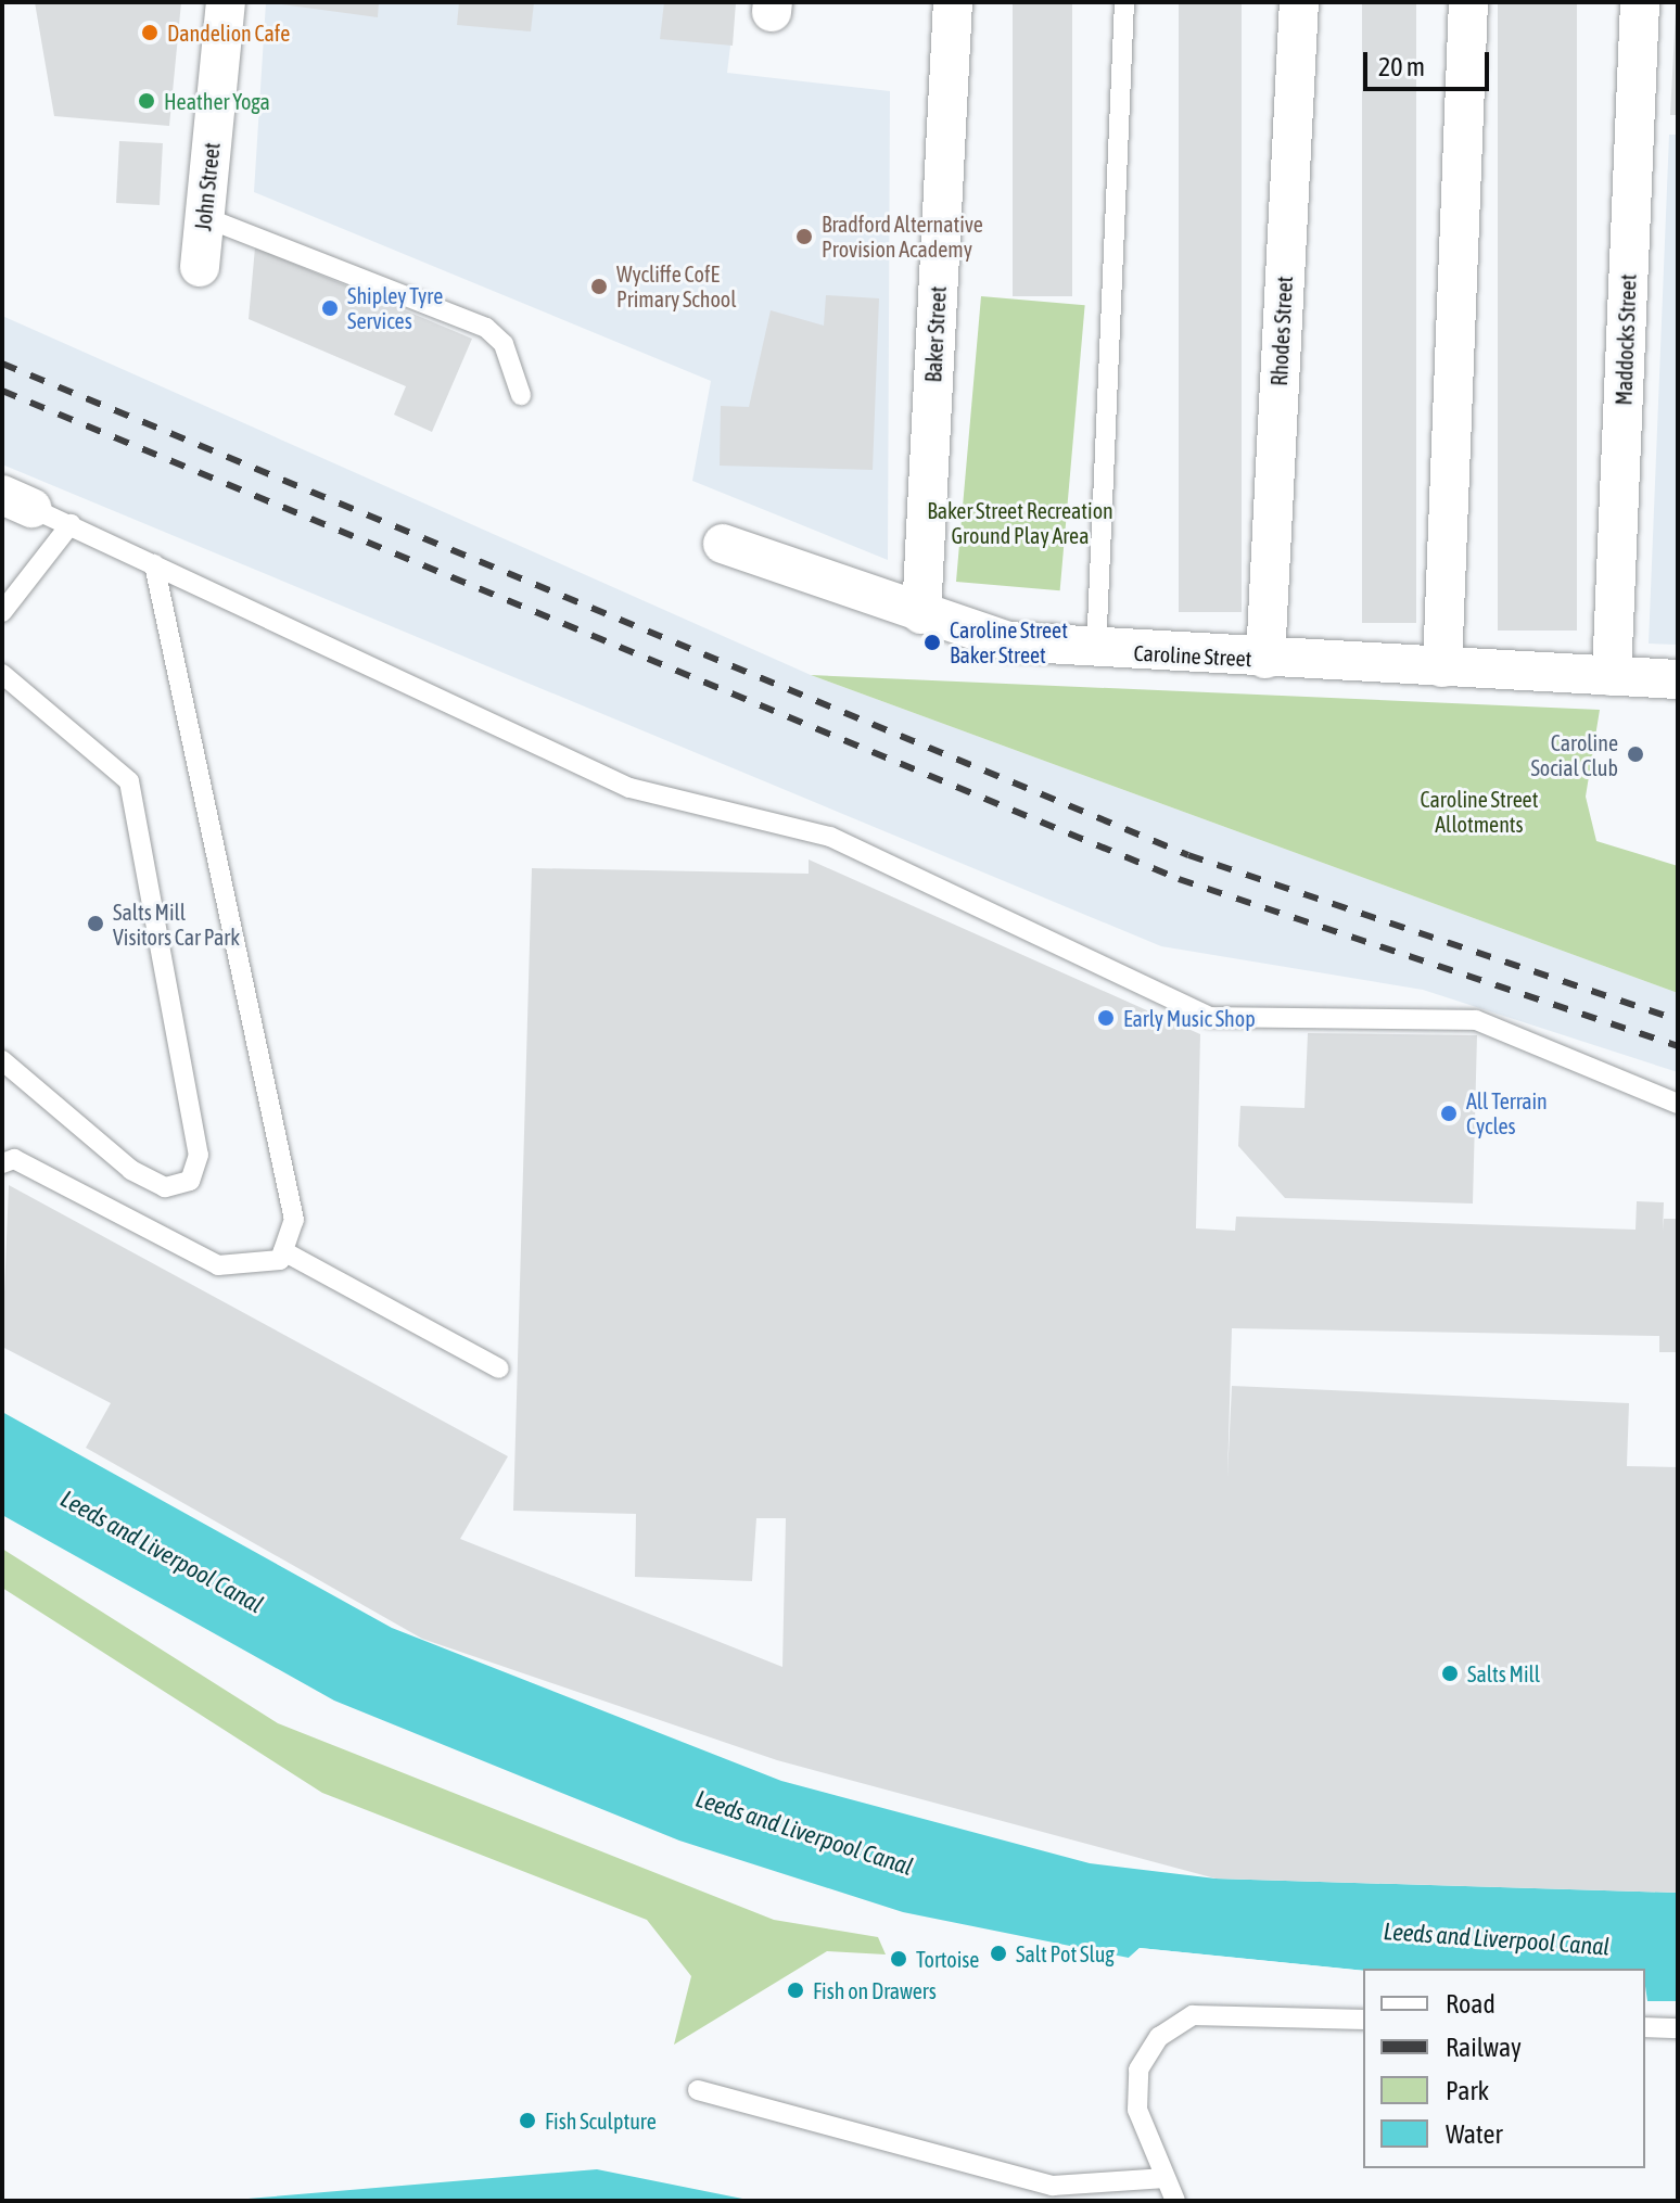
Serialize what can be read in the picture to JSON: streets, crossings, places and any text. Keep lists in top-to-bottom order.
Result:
{
  "streets": {
    "street": [
      "John Street",
      "Rhodes Street",
      "Baker Street",
      "Maddocks Street",
      "Caroline Street"
    ]
  },
  "crossings": [
    ["Rhodes Street", "Caroline Street"],
    ["Baker Street", "Caroline Street"],
    ["Maddocks Street", "Caroline Street"]
  ],
  "water": ["Leeds and Liverpool Canal"],
  "parks": ["Baker Street Recreation Ground Play Area", "Caroline Street Allotments"],
  "places": [
    "Dandelion Cafe",
    "Heather Yoga",
    "Bradford Alternative Provision Academy",
    "Wycliffe CofE Primary School",
    "Shipley Tyre Services",
    "Caroline Street Baker Street",
    "Caroline Social Club",
    "Salts Mill Visitors Car Park",
    "Early Music Shop",
    "All Terrain Cycles",
    "Salts Mill",
    "Salt Pot Slug",
    "Tortoise",
    "Fish on Drawers",
    "Fish Sculpture"
  ],
  "legend": [
    "Road",
    "Railway",
    "Park",
    "Water"
  ],
  "scale_bar": "20 m"
}
